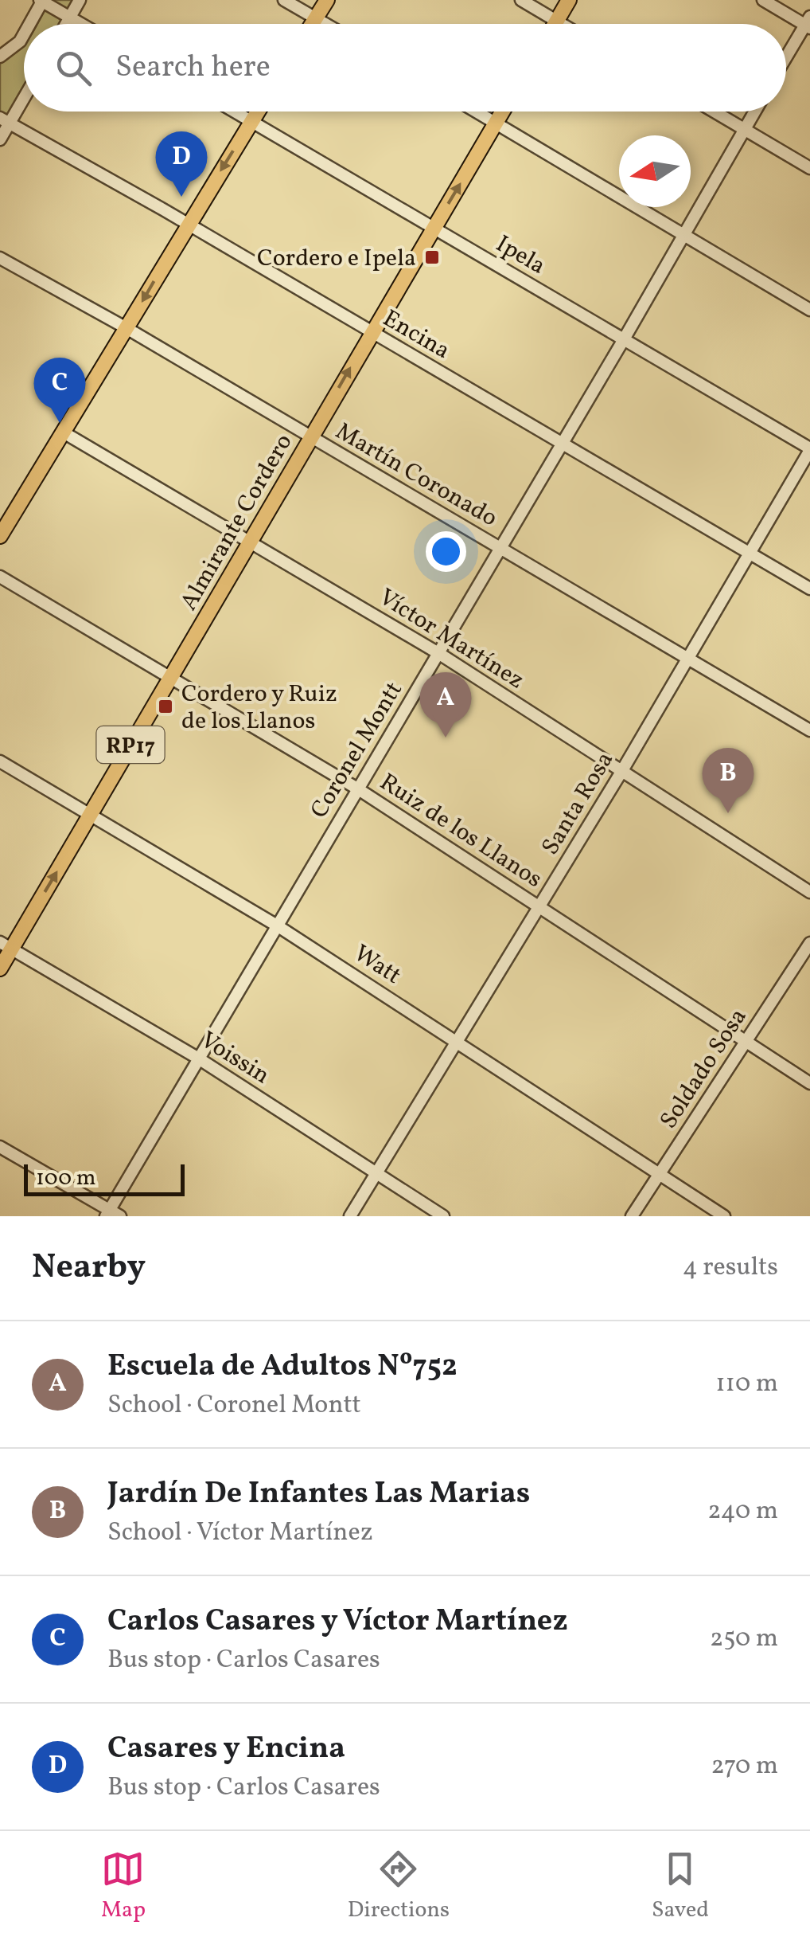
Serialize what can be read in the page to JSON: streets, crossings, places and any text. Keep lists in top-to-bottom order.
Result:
{
  "streets": {
    "main road": ["Almirante Cordero", "RP17"],
    "street": [
      "Ipela",
      "Encina",
      "Martín Coronado",
      "Víctor Martínez",
      "Coronel Montt",
      "Santa Rosa",
      "Ruiz de los Llanos",
      "Watt",
      "Voissin",
      "Soldado Sosa"
    ]
  },
  "crossings": [
    ["Ipela", "Almirante Cordero"],
    ["Ipela", "Coronel Montt"],
    ["Ipela", "Santa Rosa"],
    ["Encina", "Almirante Cordero"],
    ["Encina", "Coronel Montt"],
    ["Encina", "Santa Rosa"],
    ["Martín Coronado", "Almirante Cordero"],
    ["Martín Coronado", "Coronel Montt"],
    ["Martín Coronado", "Santa Rosa"],
    ["Almirante Cordero", "Víctor Martínez"],
    ["Almirante Cordero", "Ruiz de los Llanos"],
    ["Almirante Cordero", "Watt"],
    ["Almirante Cordero", "Voissin"],
    ["Víctor Martínez", "Coronel Montt"],
    ["Víctor Martínez", "Santa Rosa"],
    ["Coronel Montt", "Ruiz de los Llanos"],
    ["Coronel Montt", "Watt"],
    ["Coronel Montt", "Voissin"],
    ["Santa Rosa", "Ruiz de los Llanos"],
    ["Santa Rosa", "Watt"],
    ["Santa Rosa", "Voissin"],
    ["Ruiz de los Llanos", "Soldado Sosa"],
    ["Watt", "Soldado Sosa"]
  ],
  "one_way": ["Almirante Cordero"],
  "places": {
    "transit": ["Cordero e Ipela", "Cordero y Ruiz de los Llanos"]
  },
  "scale_bar": "100 m",
  "north": "left",
  "page": {
    "search": "Search here",
    "pins": [
      "D",
      "C",
      "A",
      "B"
    ],
    "scale": "100 m",
    "heading": ["Nearby", "4 results"],
    "list": [
      {
        "mark": "A",
        "name": "Escuela de Adultos Nº752",
        "note": "School · Coronel Montt",
        "value": "110 m"
      },
      {
        "mark": "B",
        "name": "Jardín De Infantes Las Marias",
        "note": "School · Víctor Martínez",
        "value": "240 m"
      },
      {
        "mark": "C",
        "name": "Carlos Casares y Víctor Martínez",
        "note": "Bus stop · Carlos Casares",
        "value": "250 m"
      },
      {
        "mark": "D",
        "name": "Casares y Encina",
        "note": "Bus stop · Carlos Casares",
        "value": "270 m"
      }
    ],
    "nav": ["Map", "Directions", "Saved"]
  }
}
